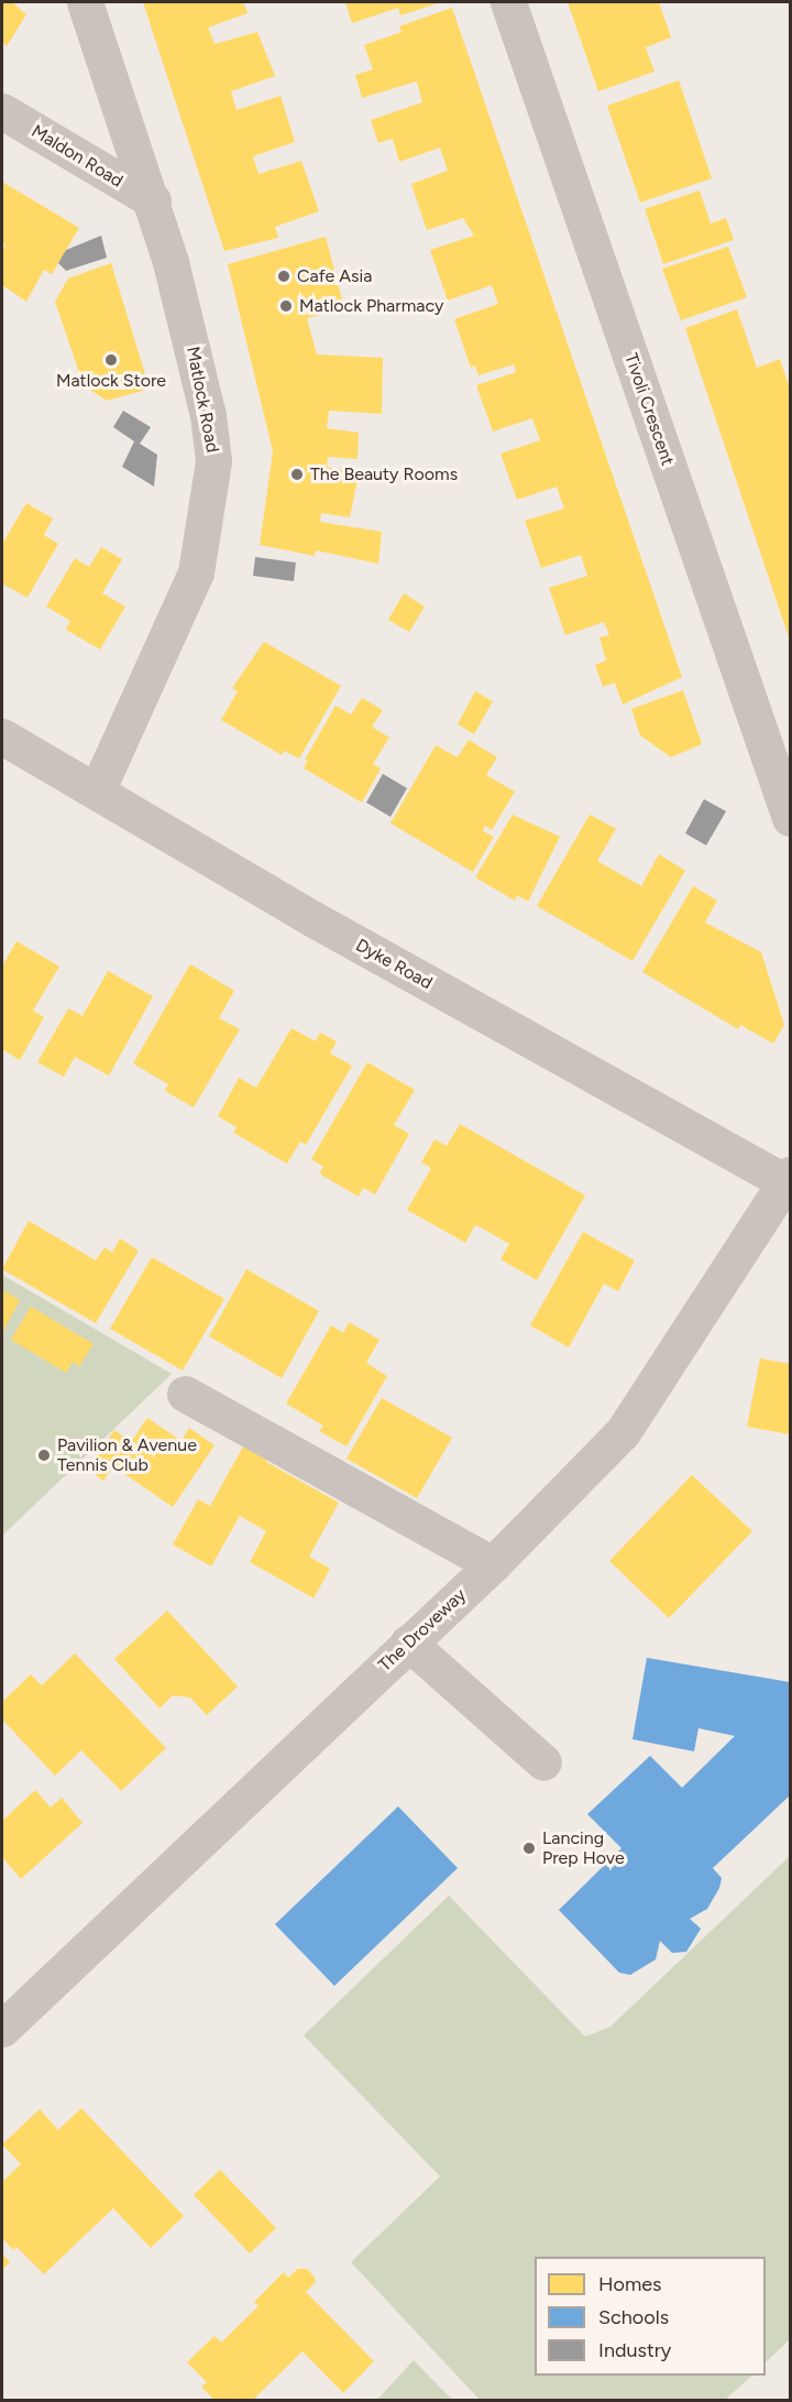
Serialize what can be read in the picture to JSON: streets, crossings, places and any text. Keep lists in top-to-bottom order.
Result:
{
  "streets": {
    "street": [
      "Maldon Road",
      "Matlock Road",
      "Tivoli Crescent",
      "Dyke Road",
      "The Droveway"
    ]
  },
  "crossings": [
    ["Maldon Road", "Matlock Road"],
    ["Matlock Road", "Dyke Road"],
    ["Dyke Road", "The Droveway"]
  ],
  "places": [
    "Cafe Asia",
    "Matlock Pharmacy",
    "Matlock Store",
    "The Beauty Rooms",
    "Pavilion & Avenue Tennis Club",
    "Lancing Prep Hove"
  ],
  "legend": ["Homes", "Schools", "Industry"]
}
